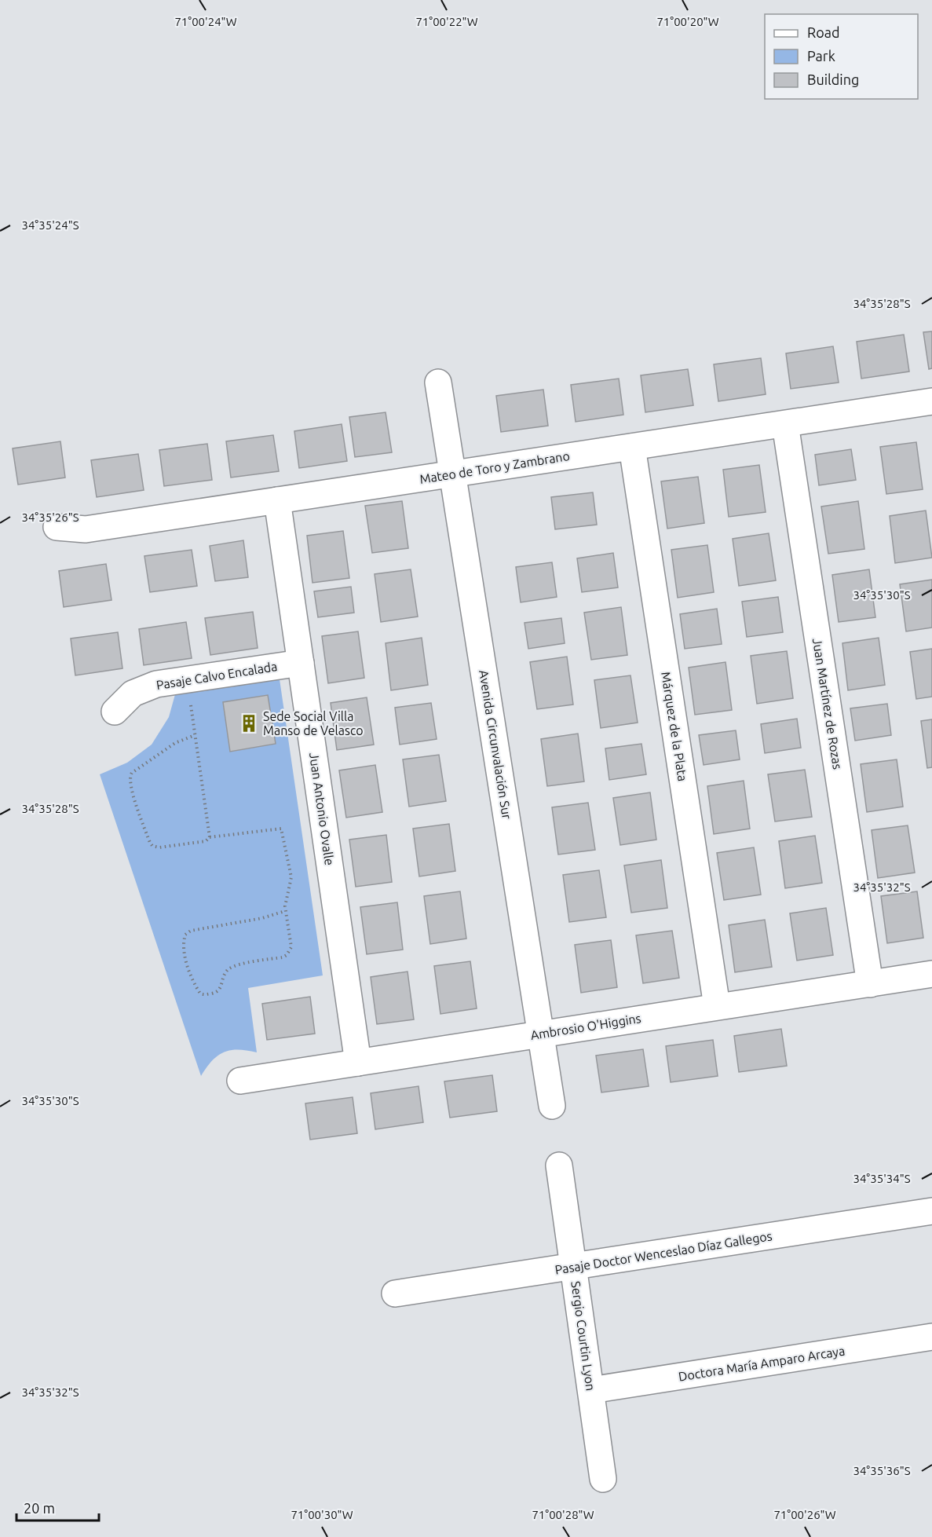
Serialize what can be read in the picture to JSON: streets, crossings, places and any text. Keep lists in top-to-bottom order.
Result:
{
  "streets": {
    "street": [
      "Mateo de Toro y Zambrano",
      "Pasaje Calvo Encalada",
      "Juan Martínez de Rozas",
      "Márquez de la Plata",
      "Avenida Circunvalación Sur",
      "Juan Antonio Ovalle",
      "Ambrosio O'Higgins",
      "Pasaje Doctor Wenceslao Díaz Gallegos",
      "Sergio Courtin Lyon",
      "Doctora María Amparo Arcaya"
    ]
  },
  "crossings": [
    ["Mateo de Toro y Zambrano", "Juan Martínez de Rozas"],
    ["Mateo de Toro y Zambrano", "Márquez de la Plata"],
    ["Mateo de Toro y Zambrano", "Avenida Circunvalación Sur"],
    ["Mateo de Toro y Zambrano", "Juan Antonio Ovalle"],
    ["Pasaje Calvo Encalada", "Juan Antonio Ovalle"],
    ["Juan Martínez de Rozas", "Ambrosio O'Higgins"],
    ["Márquez de la Plata", "Ambrosio O'Higgins"],
    ["Avenida Circunvalación Sur", "Ambrosio O'Higgins"],
    ["Juan Antonio Ovalle", "Ambrosio O'Higgins"],
    ["Pasaje Doctor Wenceslao Díaz Gallegos", "Sergio Courtin Lyon"],
    ["Sergio Courtin Lyon", "Doctora María Amparo Arcaya"]
  ],
  "places": {
    "building": ["Sede Social Villa Manso de Velasco"]
  },
  "legend": ["Road", "Park", "Building"],
  "scale_bar": "20 m",
  "coordinates": [
    "71°00'24\"W",
    "71°00'22\"W",
    "71°00'20\"W",
    "34°35'24\"S",
    "34°35'28\"S",
    "34°35'26\"S",
    "34°35'30\"S",
    "34°35'32\"S",
    "34°35'34\"S",
    "34°35'36\"S",
    "71°00'30\"W",
    "71°00'28\"W",
    "71°00'26\"W"
  ]
}
